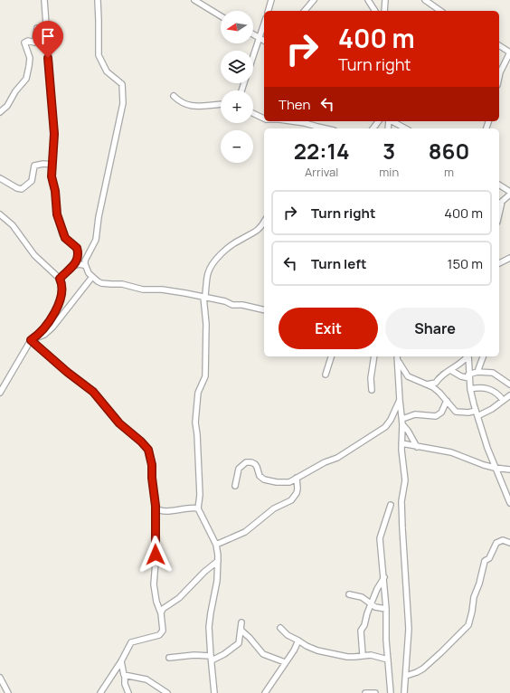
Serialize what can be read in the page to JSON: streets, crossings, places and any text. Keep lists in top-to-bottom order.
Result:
{
  "north": "left",
  "page": {
    "map_buttons": ["+", "−"],
    "turn": ["400 m", "Turn right"],
    "then": "Then",
    "eta": [
      "22:14",
      "Arrival",
      "3",
      "min",
      "860",
      "m"
    ],
    "list": [
      {
        "name": "Turn right",
        "value": "400 m"
      },
      {
        "name": "Turn left",
        "value": "150 m"
      }
    ],
    "buttons": ["Exit", "Share"]
  }
}
